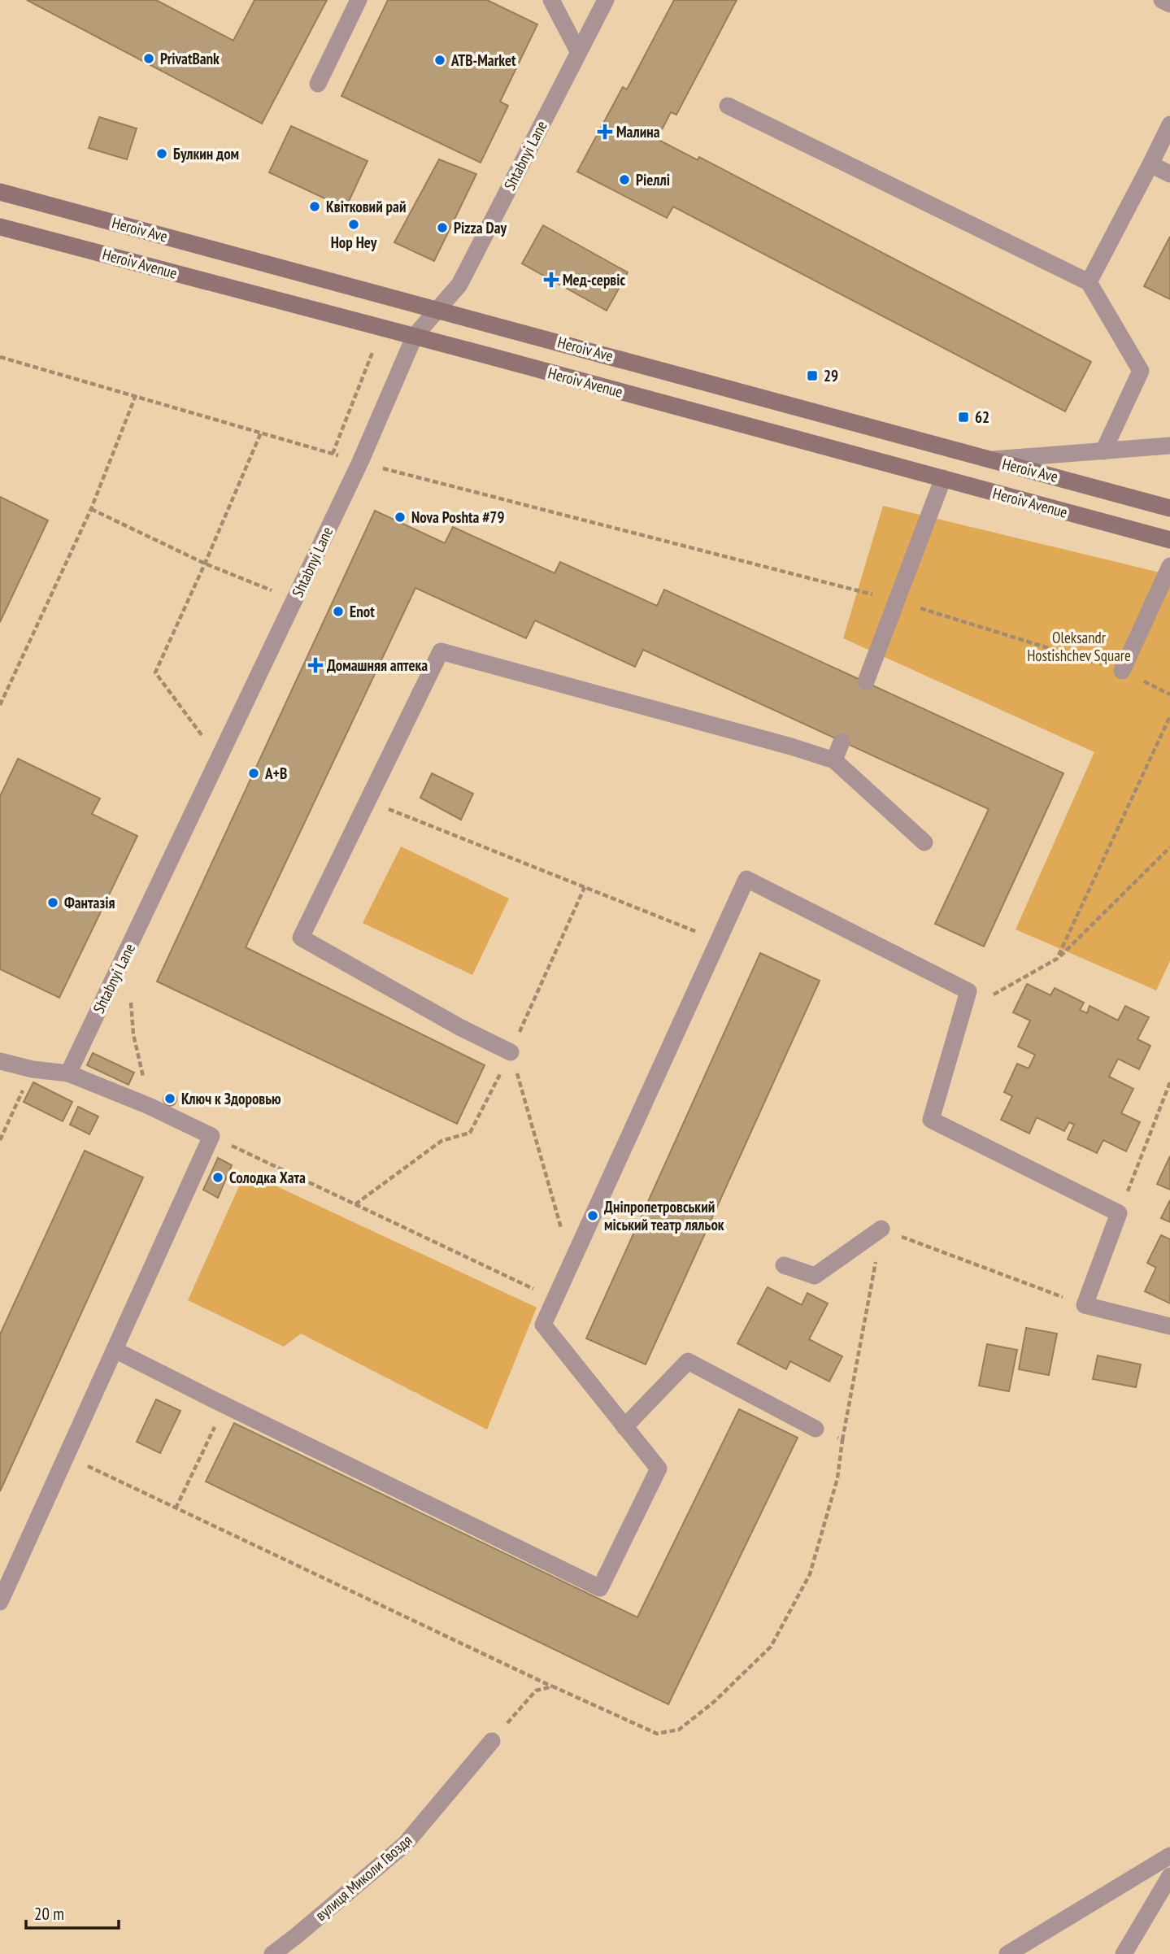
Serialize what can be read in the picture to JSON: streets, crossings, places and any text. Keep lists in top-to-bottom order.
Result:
{
  "streets": {
    "main road": ["Heroiv Ave", "Heroiv Avenue"],
    "street": ["Shtabnyi Lane", "вулиця Миколи Гвоздя"]
  },
  "crossings": [
    ["Shtabnyi Lane", "Heroiv Ave"],
    ["Shtabnyi Lane", "Heroiv Avenue"]
  ],
  "parks": ["Oleksandr Hostishchev Square"],
  "places": {
    "other": [
      "PrivatBank",
      "ATB-Market",
      "Булкин дом",
      "Ріеллі",
      "Квітковий рай",
      "Hop Hey",
      "Pizza Day",
      "Nova Poshta #79",
      "Enot",
      "A+B",
      "Фантазія",
      "Ключ к Здоровью",
      "Солодка Хата",
      "Дніпропетровський міський театр ляльок"
    ],
    "health": ["Малина", "Мед-сервіс", "Домашняя аптека"],
    "transit": ["29", "62"]
  },
  "scale_bar": "20 m"
}
